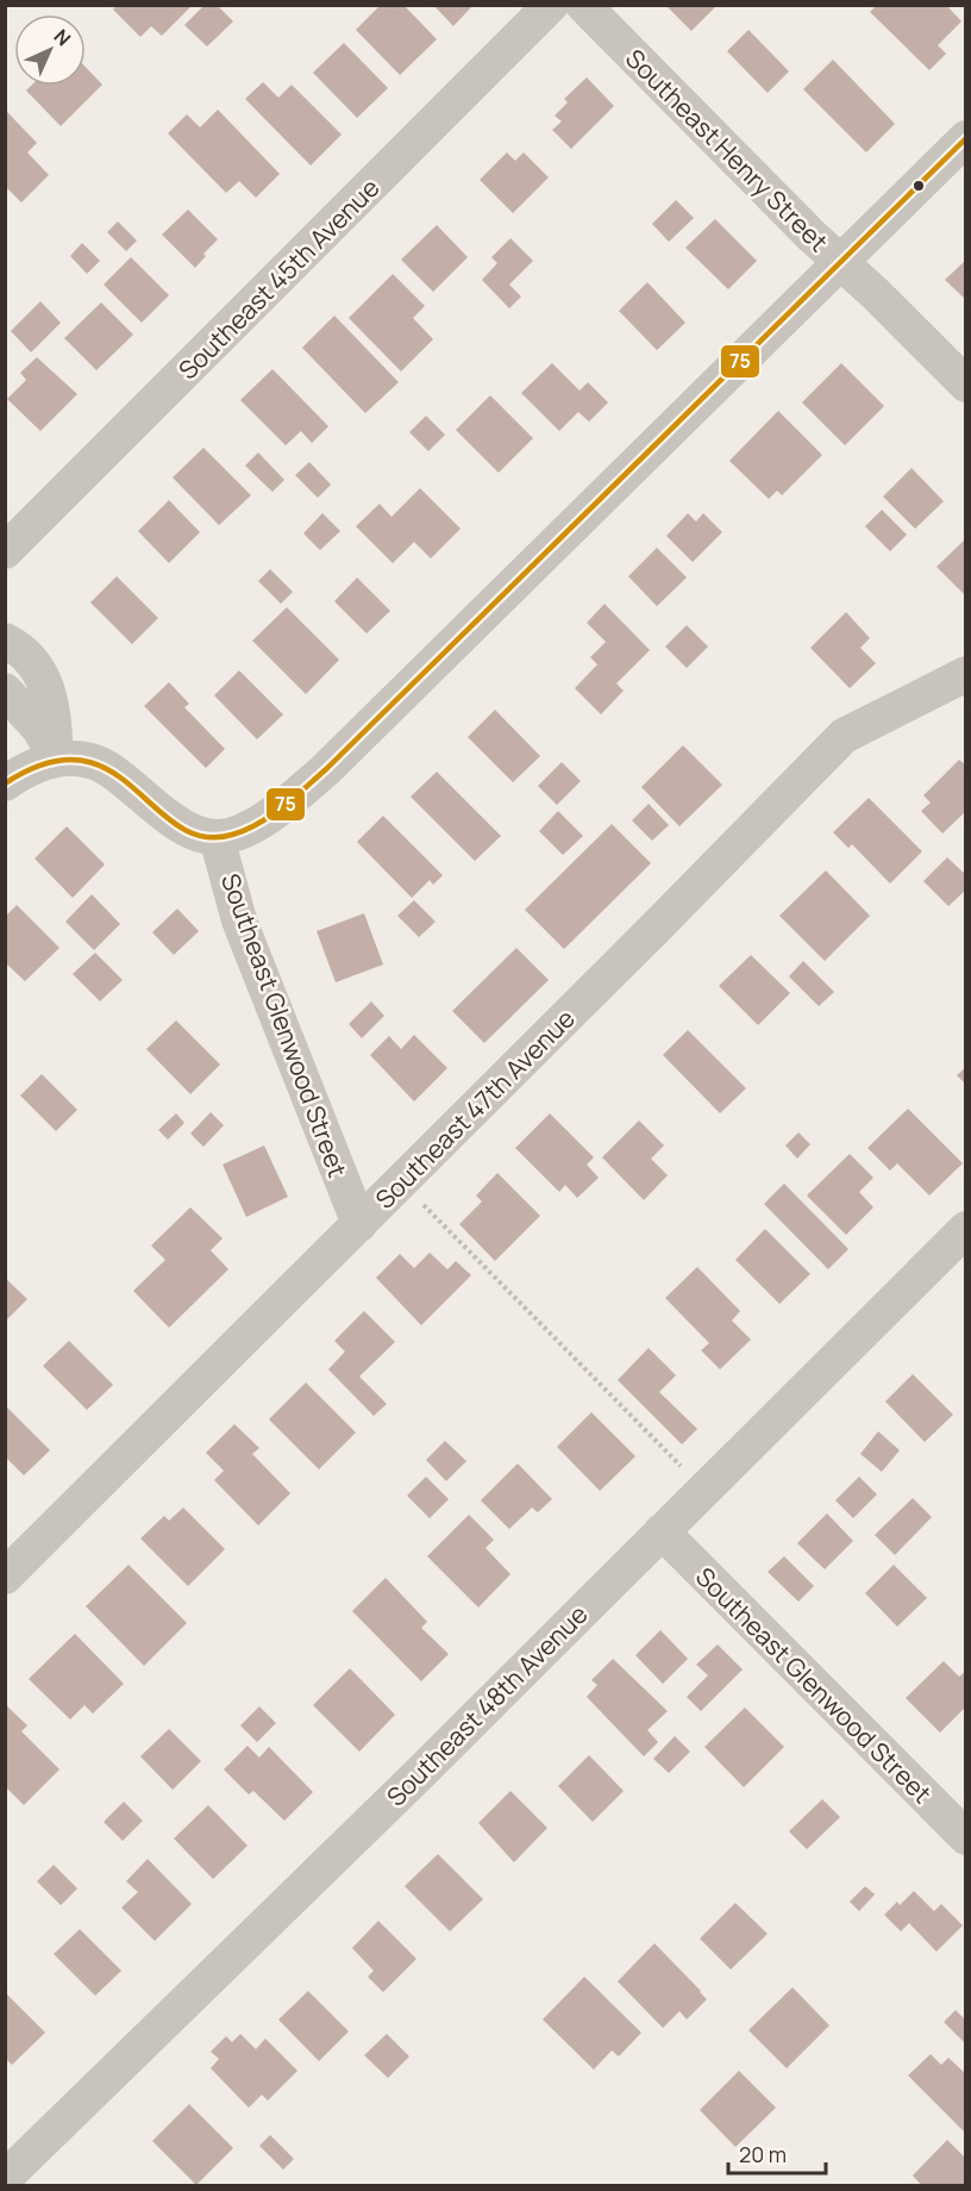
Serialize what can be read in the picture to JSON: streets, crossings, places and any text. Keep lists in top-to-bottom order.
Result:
{
  "streets": {
    "street": [
      "Southeast Henry Street",
      "Southeast 45th Avenue",
      "Southeast Glenwood Street",
      "Southeast 47th Avenue",
      "Southeast 48th Avenue"
    ]
  },
  "crossings": [
    ["Southeast Glenwood Street", "Southeast 47th Avenue"],
    ["Southeast Glenwood Street", "Southeast 48th Avenue"]
  ],
  "lines": ["transit line 75"],
  "scale_bar": "20 m",
  "north": "top right"
}
